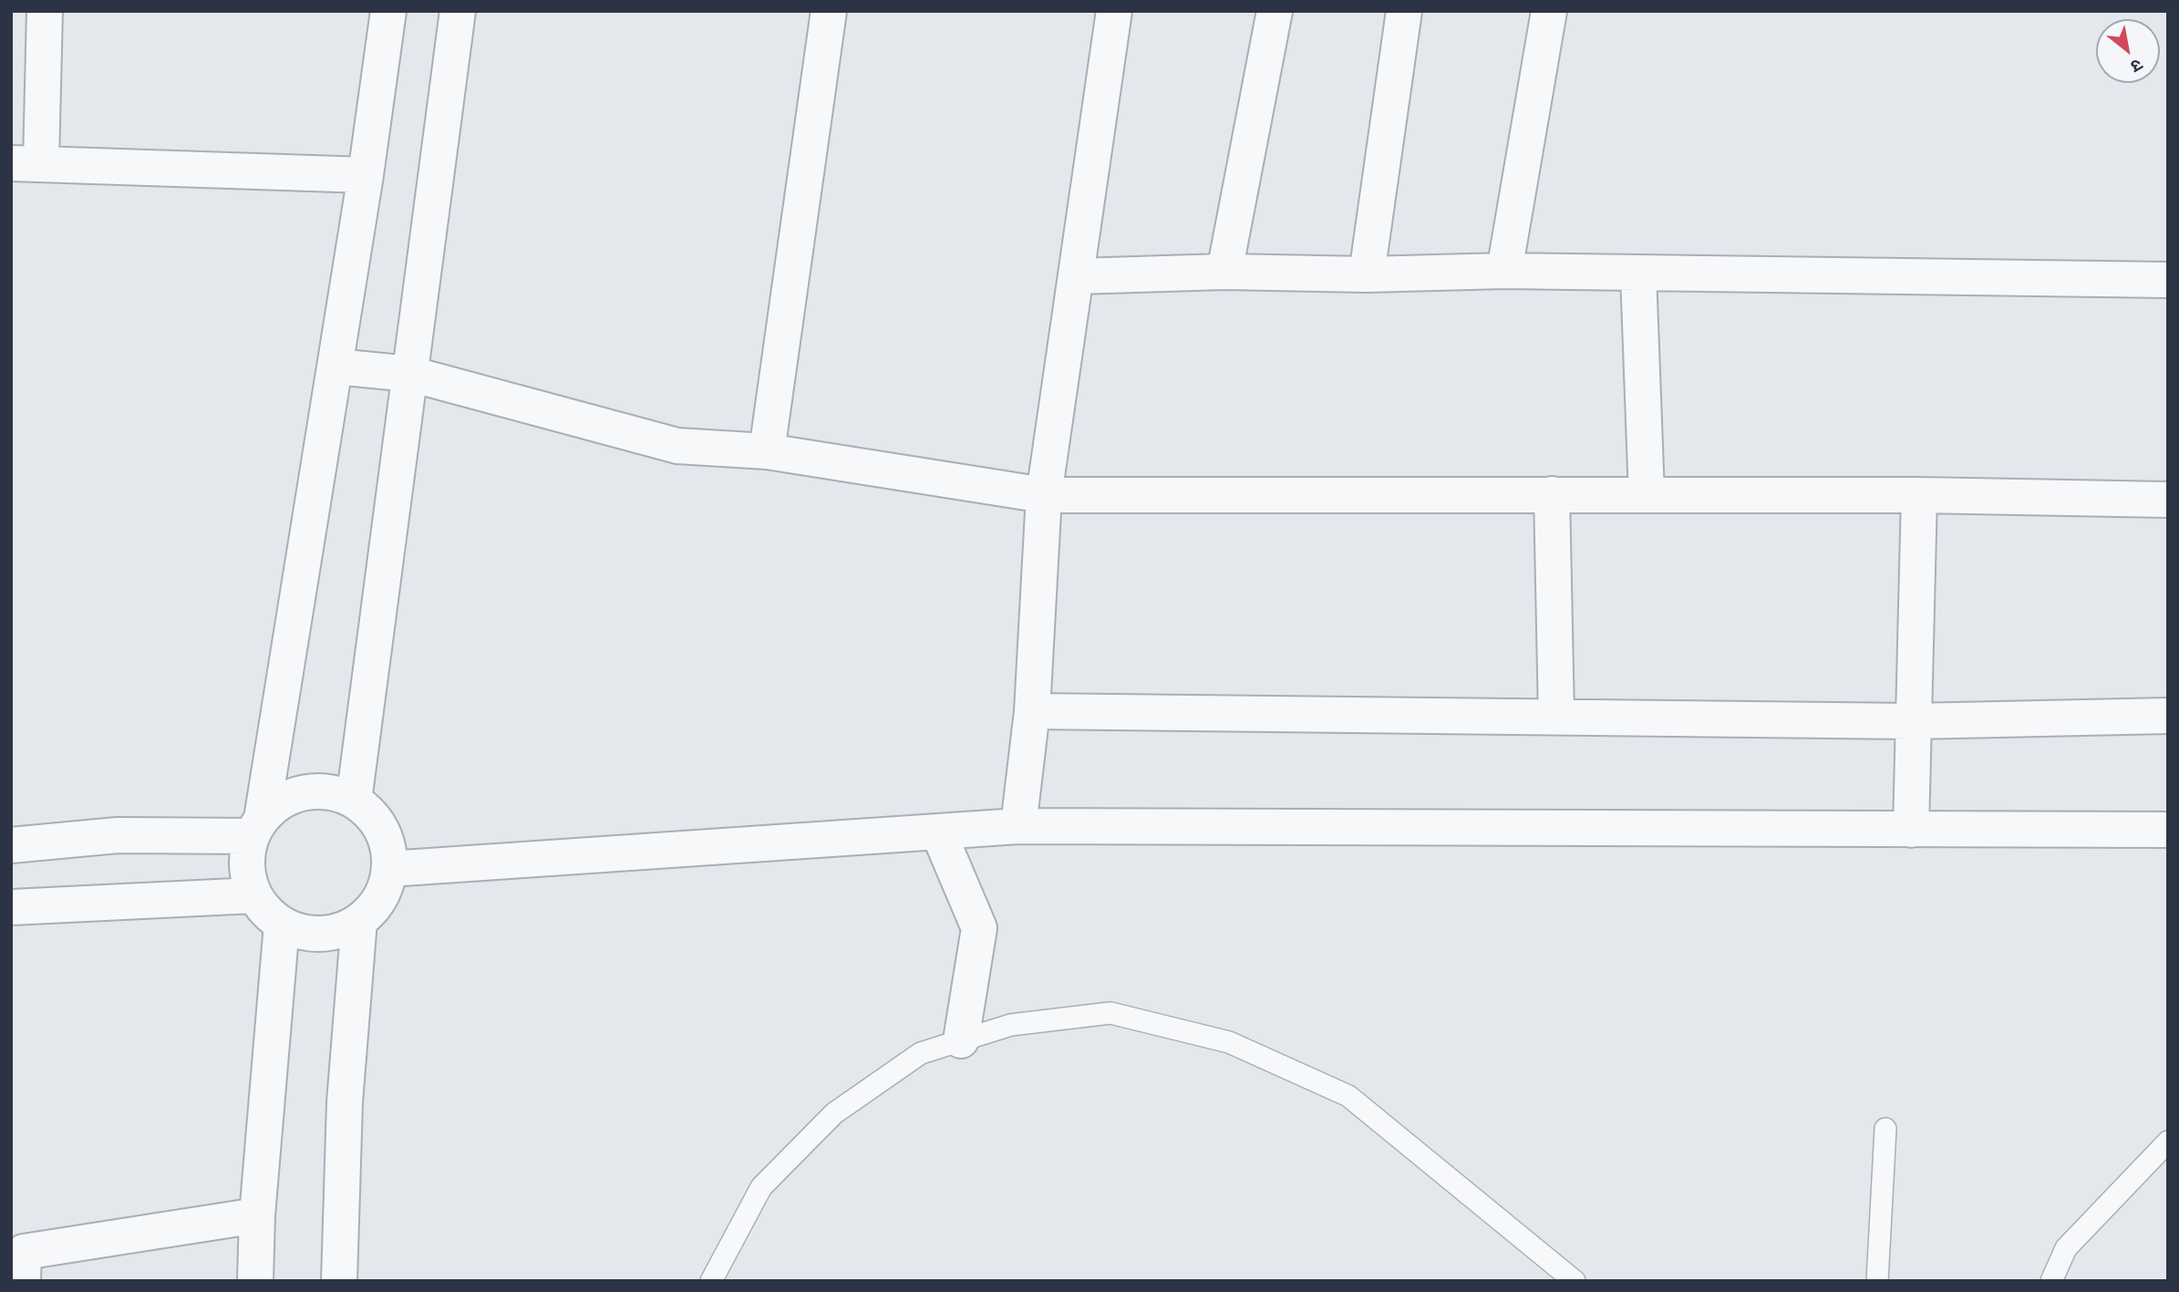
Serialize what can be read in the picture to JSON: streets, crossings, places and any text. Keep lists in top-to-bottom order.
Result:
{
  "north": "bottom right"
}
